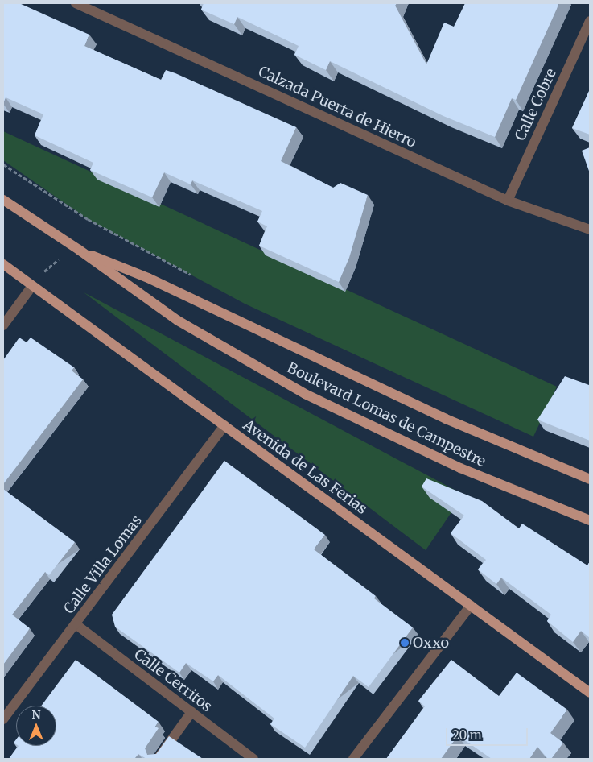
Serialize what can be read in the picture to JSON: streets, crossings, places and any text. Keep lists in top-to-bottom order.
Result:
{
  "streets": {
    "main road": ["Boulevard Lomas de Campestre", "Avenida de Las Ferias"],
    "street": [
      "Calle Cobre",
      "Calzada Puerta de Hierro",
      "Calle Villa Lomas",
      "Calle Cerritos"
    ]
  },
  "crossings": [
    ["Calle Cobre", "Calzada Puerta de Hierro"],
    ["Avenida de Las Ferias", "Calle Villa Lomas"],
    ["Calle Villa Lomas", "Calle Cerritos"]
  ],
  "places": ["Oxxo"],
  "scale_bar": "20 m",
  "north": "top"
}
